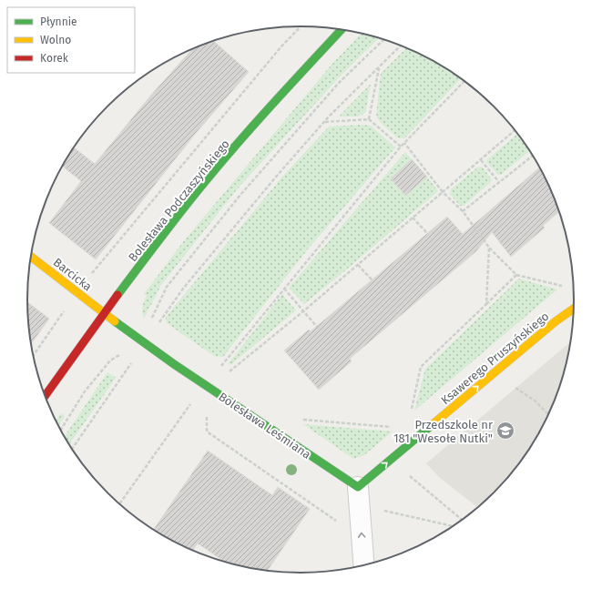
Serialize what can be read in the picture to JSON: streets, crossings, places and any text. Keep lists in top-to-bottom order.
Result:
{
  "streets": {
    "street": [
      "Bolesława Podczaszyńskiego",
      "Barcicka",
      "Ksawerego Pruszyńskiego",
      "Bolesława Leśmiana"
    ]
  },
  "crossings": [
    ["Bolesława Podczaszyńskiego", "Barcicka"],
    ["Bolesława Podczaszyńskiego", "Bolesława Leśmiana"],
    ["Barcicka", "Bolesława Leśmiana"],
    ["Ksawerego Pruszyńskiego", "Bolesława Leśmiana"]
  ],
  "one_way": ["Ksawerego Pruszyńskiego"],
  "places": {
    "school or university": ["Przedszkole nr 181 \"Wesołe Nutki\""]
  },
  "legend": ["Płynnie", "Wolno", "Korek"]
}
